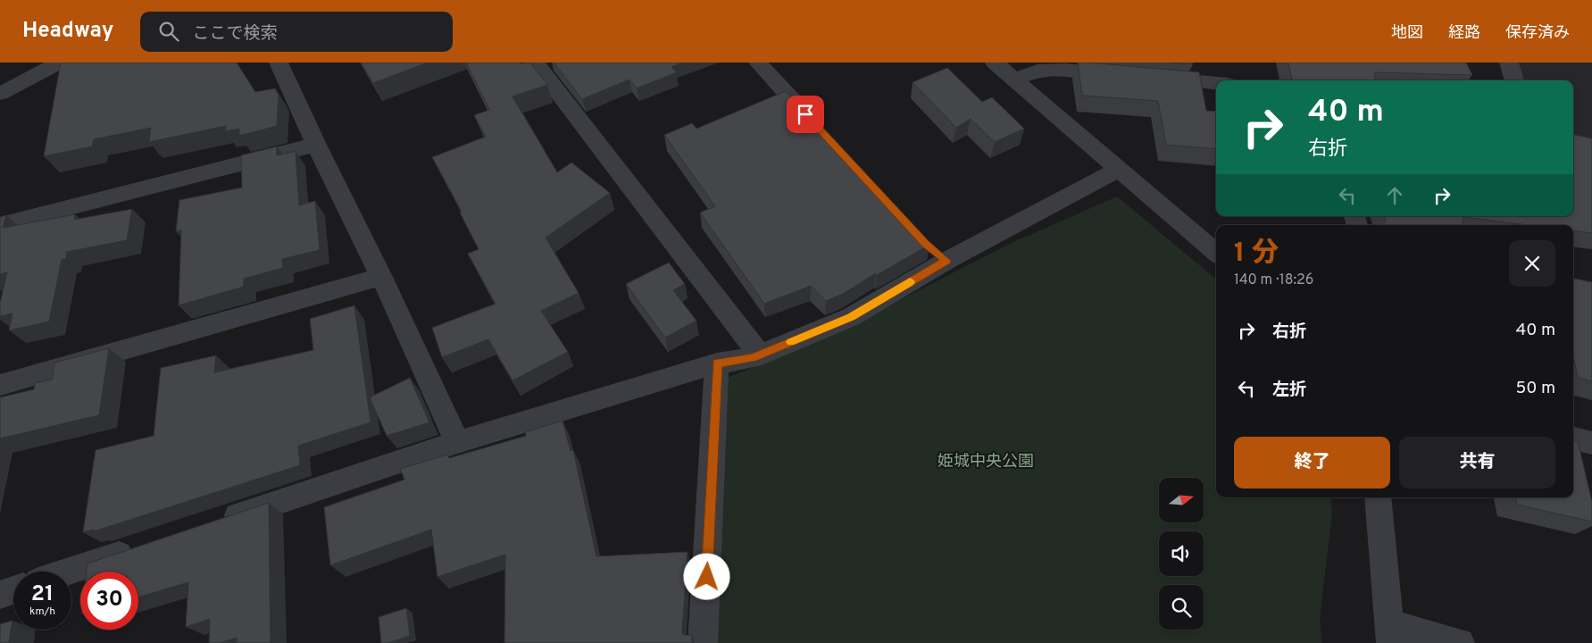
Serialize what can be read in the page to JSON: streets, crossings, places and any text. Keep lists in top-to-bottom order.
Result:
{
  "parks": ["姫城中央公園"],
  "north": "right",
  "page": {
    "header": "Headway",
    "search": "ここで検索",
    "nav": ["地図", "経路", "保存済み"],
    "turn": ["40 m", "右折"],
    "heading": ["1 分", "140 m · 18:26"],
    "list": [
      {
        "name": "右折",
        "value": "40 m"
      },
      {
        "name": "左折",
        "value": "50 m"
      }
    ],
    "buttons": ["終了", "共有"],
    "speed": "21 km/h",
    "limit": "30"
  }
}
